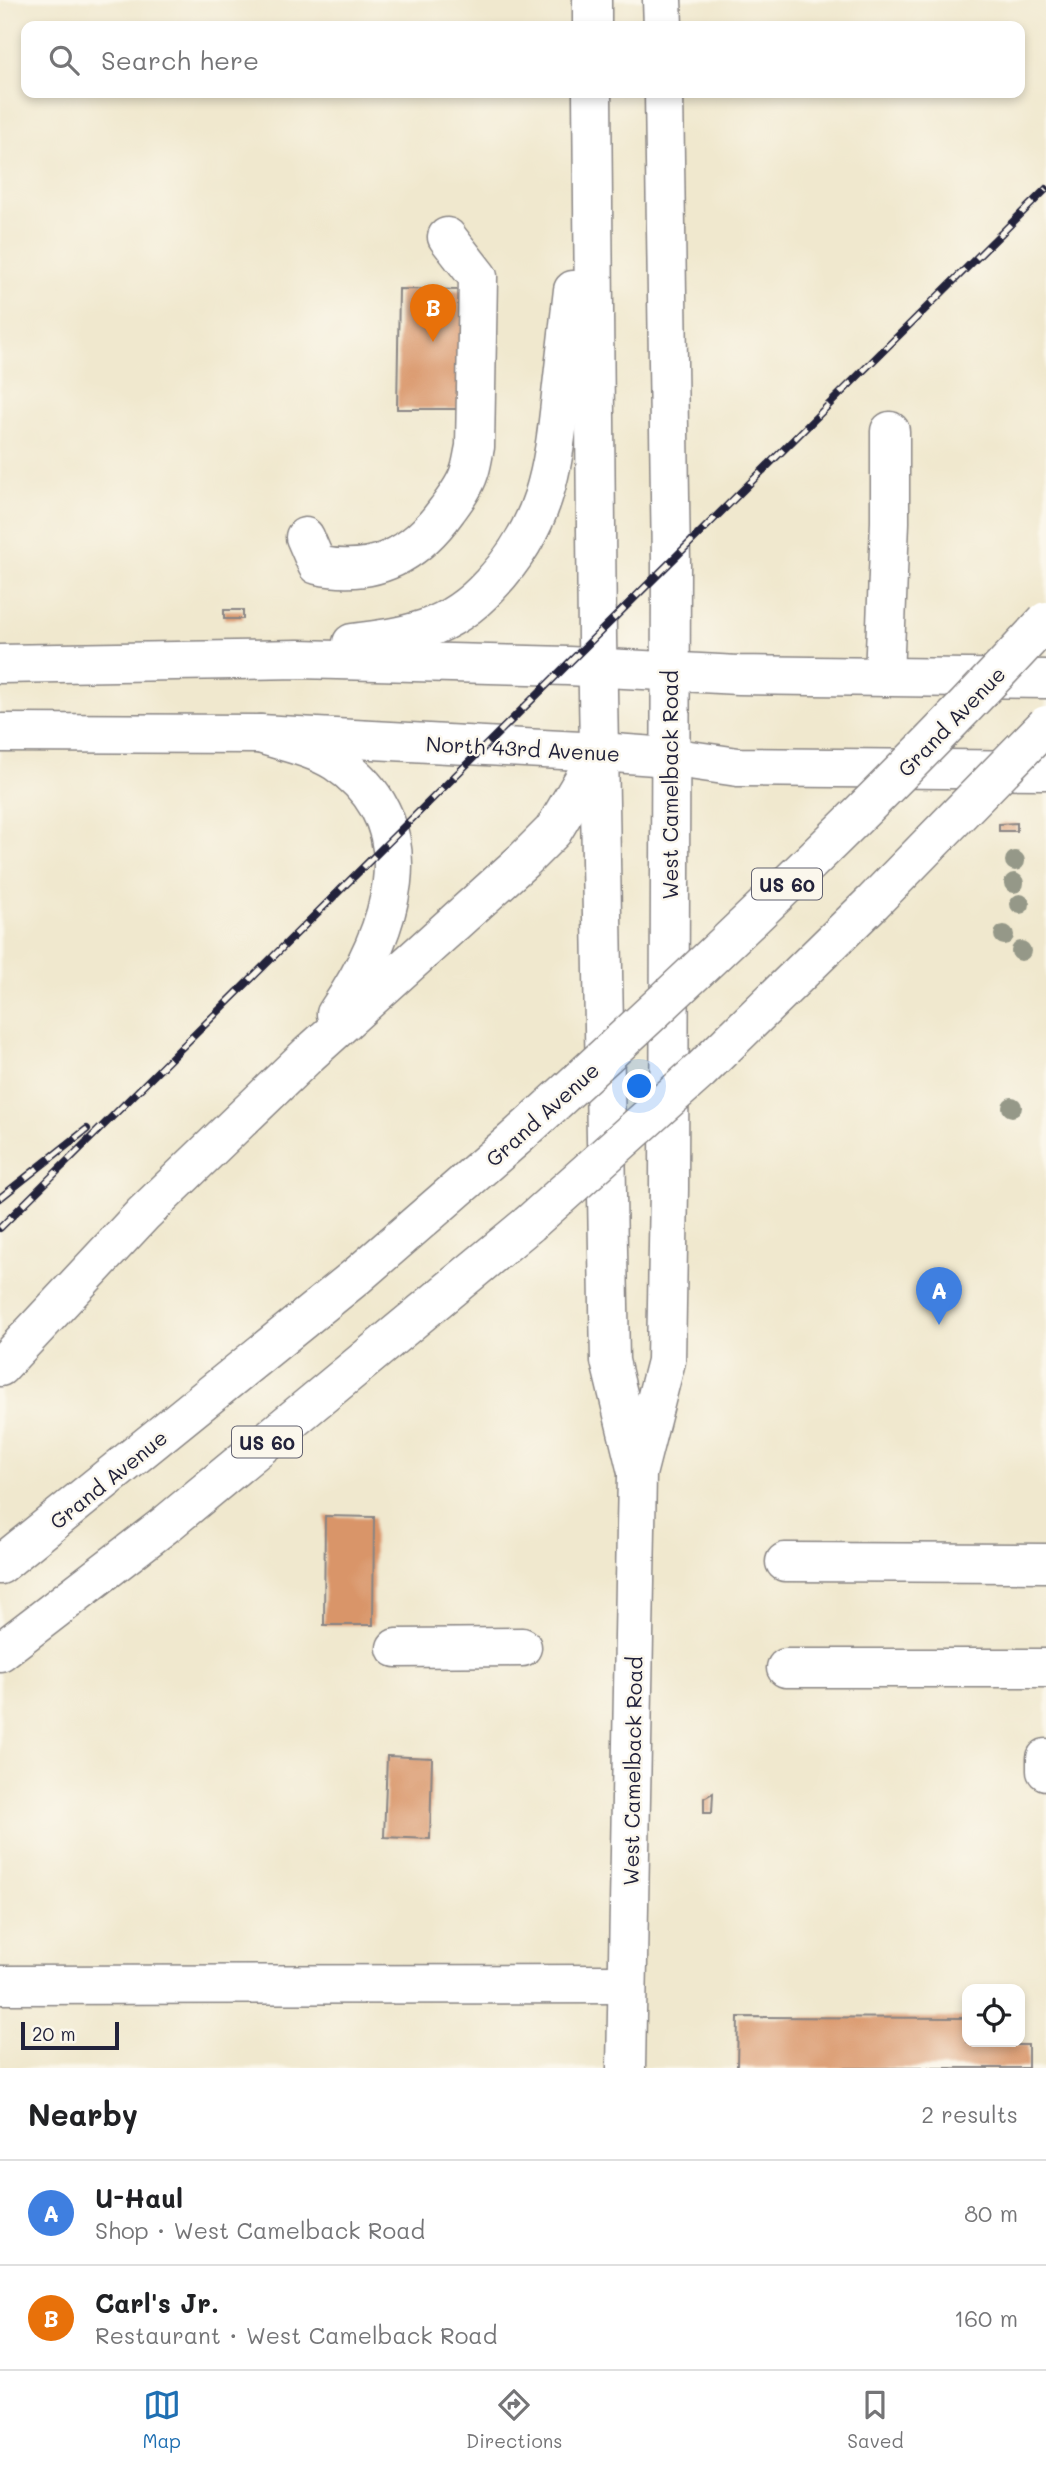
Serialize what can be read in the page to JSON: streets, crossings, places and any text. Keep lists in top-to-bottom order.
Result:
{
  "streets": {
    "main road": [
      "Grand Avenue",
      "North 43rd Avenue",
      "West Camelback Road",
      "US 60"
    ]
  },
  "crossings": [
    ["North 43rd Avenue", "West Camelback Road"]
  ],
  "scale_bar": "20 m",
  "page": {
    "search": "Search here",
    "pins": ["B", "A"],
    "scale": "20 m",
    "heading": ["Nearby", "2 results"],
    "list": [
      {
        "mark": "A",
        "name": "U-Haul",
        "note": "Shop · West Camelback Road",
        "value": "80 m"
      },
      {
        "mark": "B",
        "name": "Carl's Jr.",
        "note": "Restaurant · West Camelback Road",
        "value": "160 m"
      }
    ],
    "nav": ["Map", "Directions", "Saved"]
  }
}
